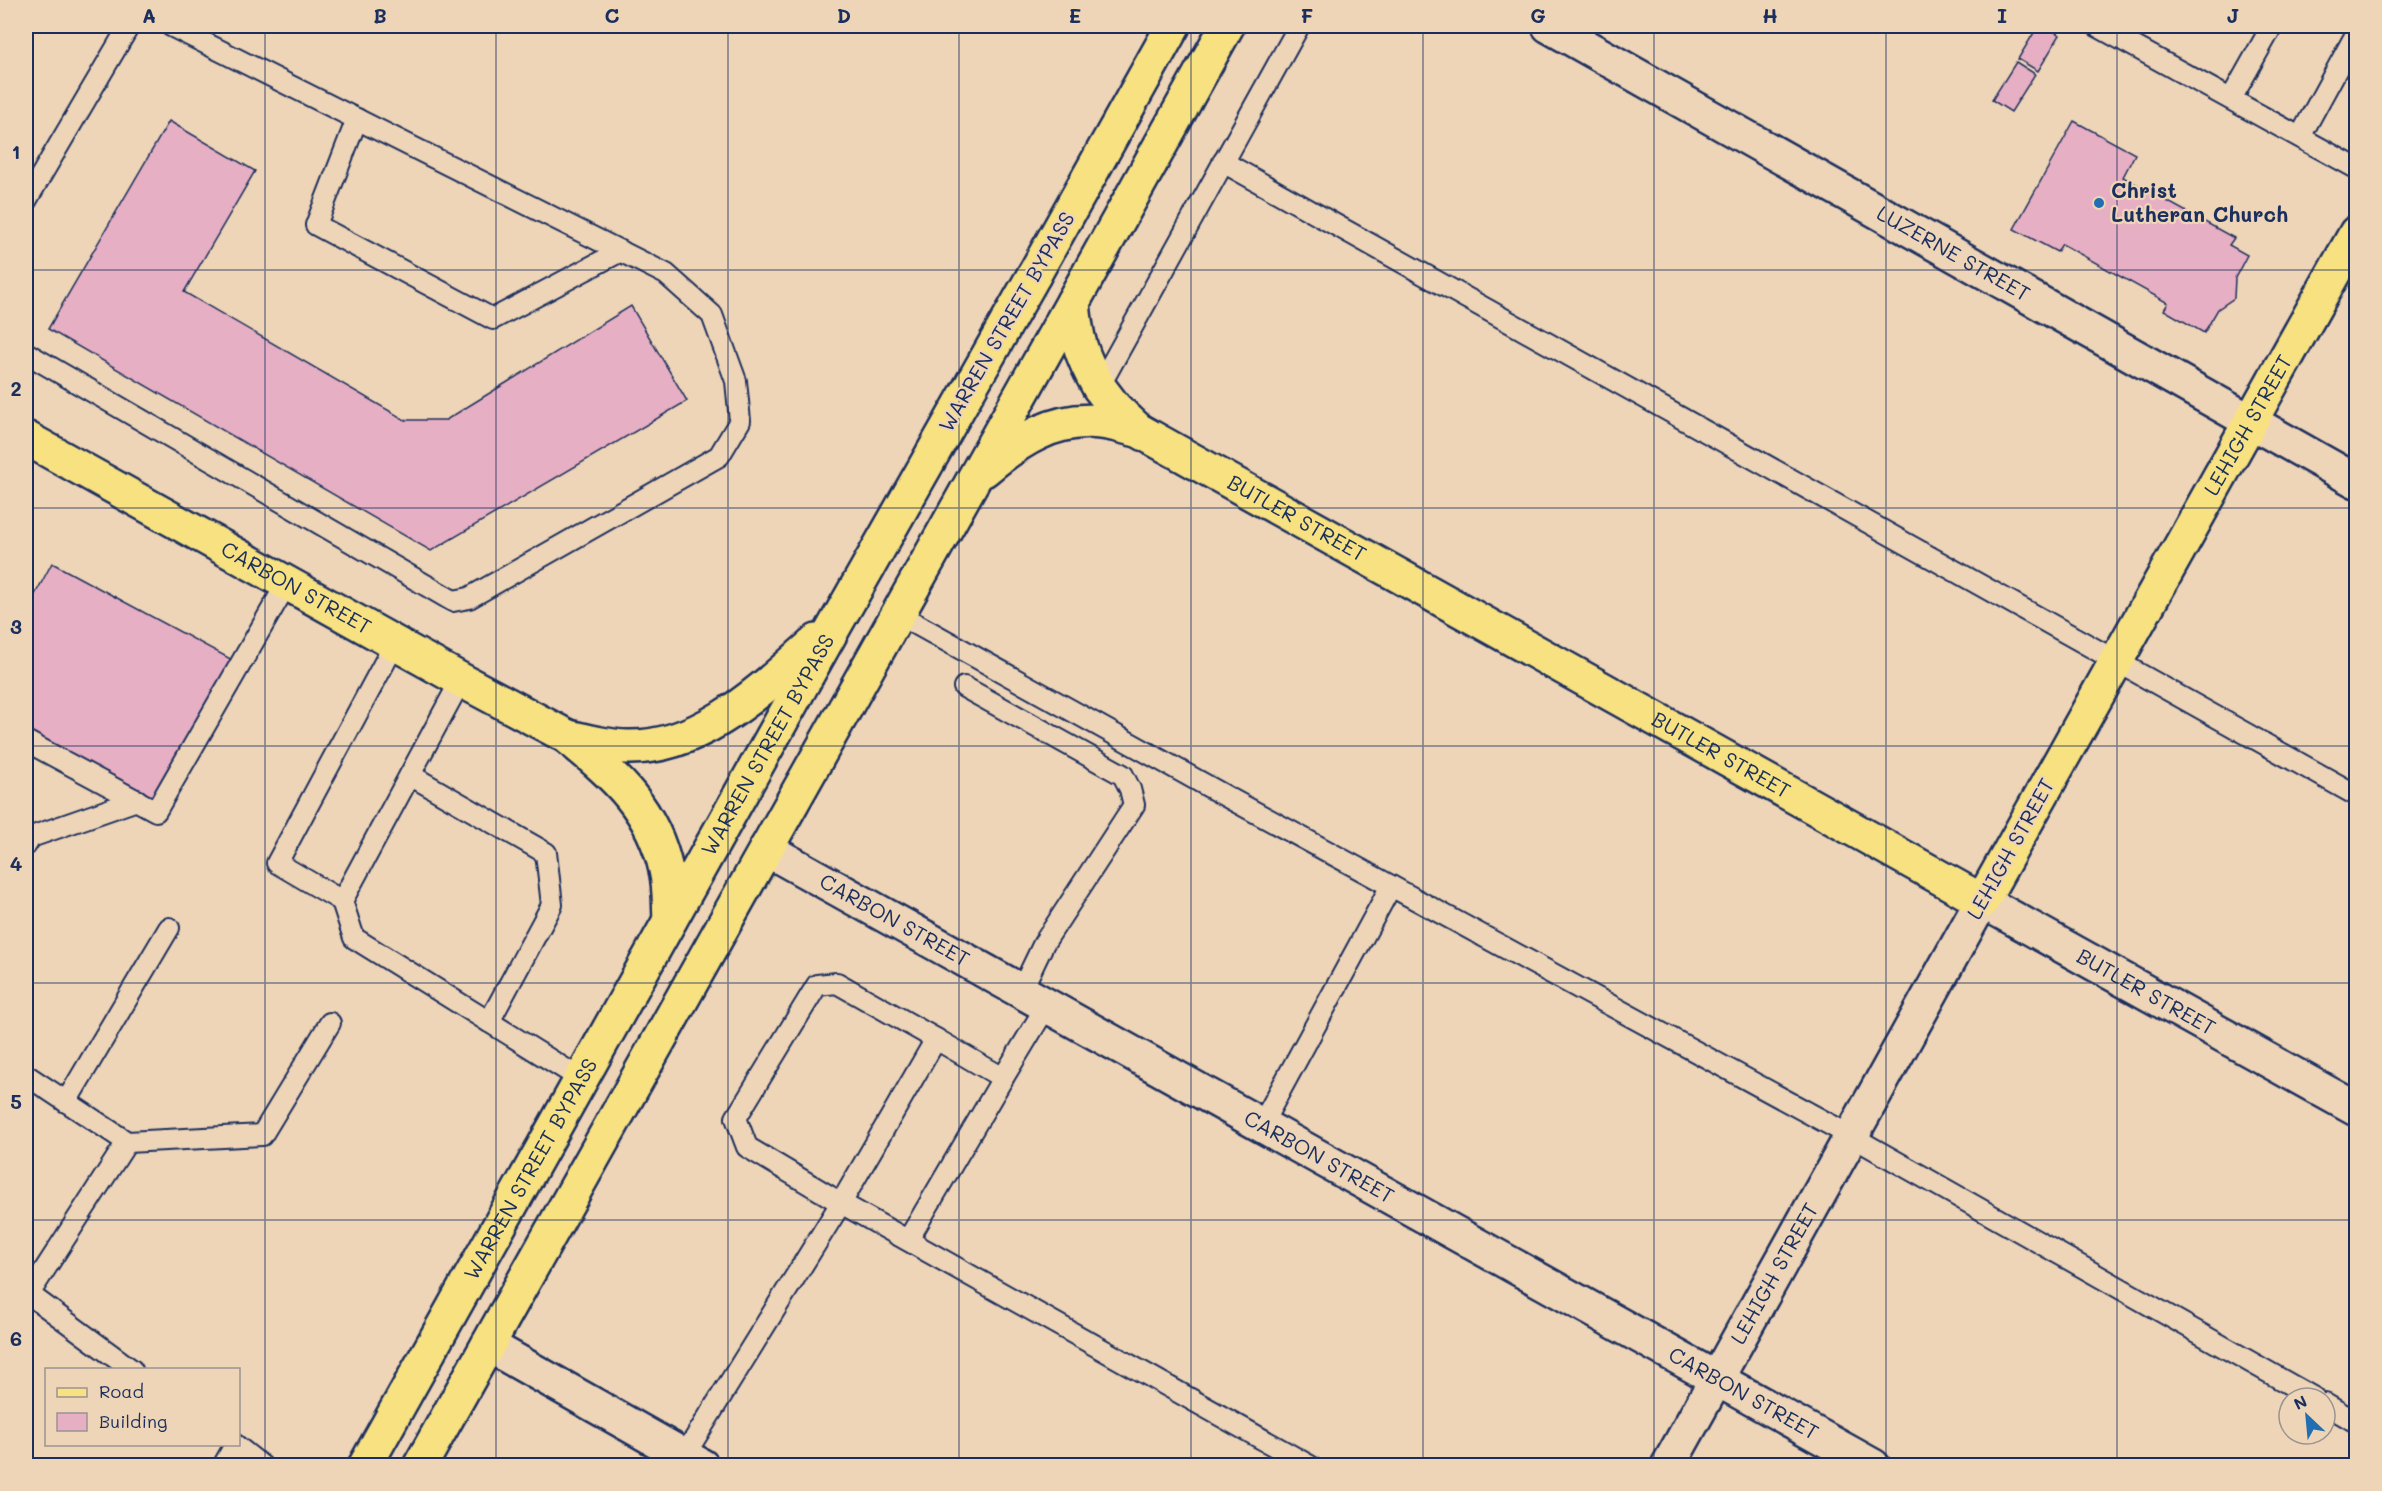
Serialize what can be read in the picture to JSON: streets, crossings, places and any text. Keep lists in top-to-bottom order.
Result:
{
  "streets": {
    "main road": [
      "WARREN STREET BYPASS",
      "LEHIGH STREET",
      "BUTLER STREET",
      "CARBON STREET"
    ],
    "street": ["LUZERNE STREET"]
  },
  "crossings": [
    ["LUZERNE STREET", "LEHIGH STREET"],
    ["LEHIGH STREET", "BUTLER STREET"],
    ["LEHIGH STREET", "CARBON STREET"]
  ],
  "places": ["Christ Lutheran Church"],
  "legend": ["Road", "Building"],
  "north": "top left",
  "grid": {
    "columns": [
      "A",
      "B",
      "C",
      "D",
      "E",
      "F",
      "G",
      "H",
      "I",
      "J"
    ],
    "rows": [
      "1",
      "2",
      "3",
      "4",
      "5",
      "6"
    ]
  }
}
